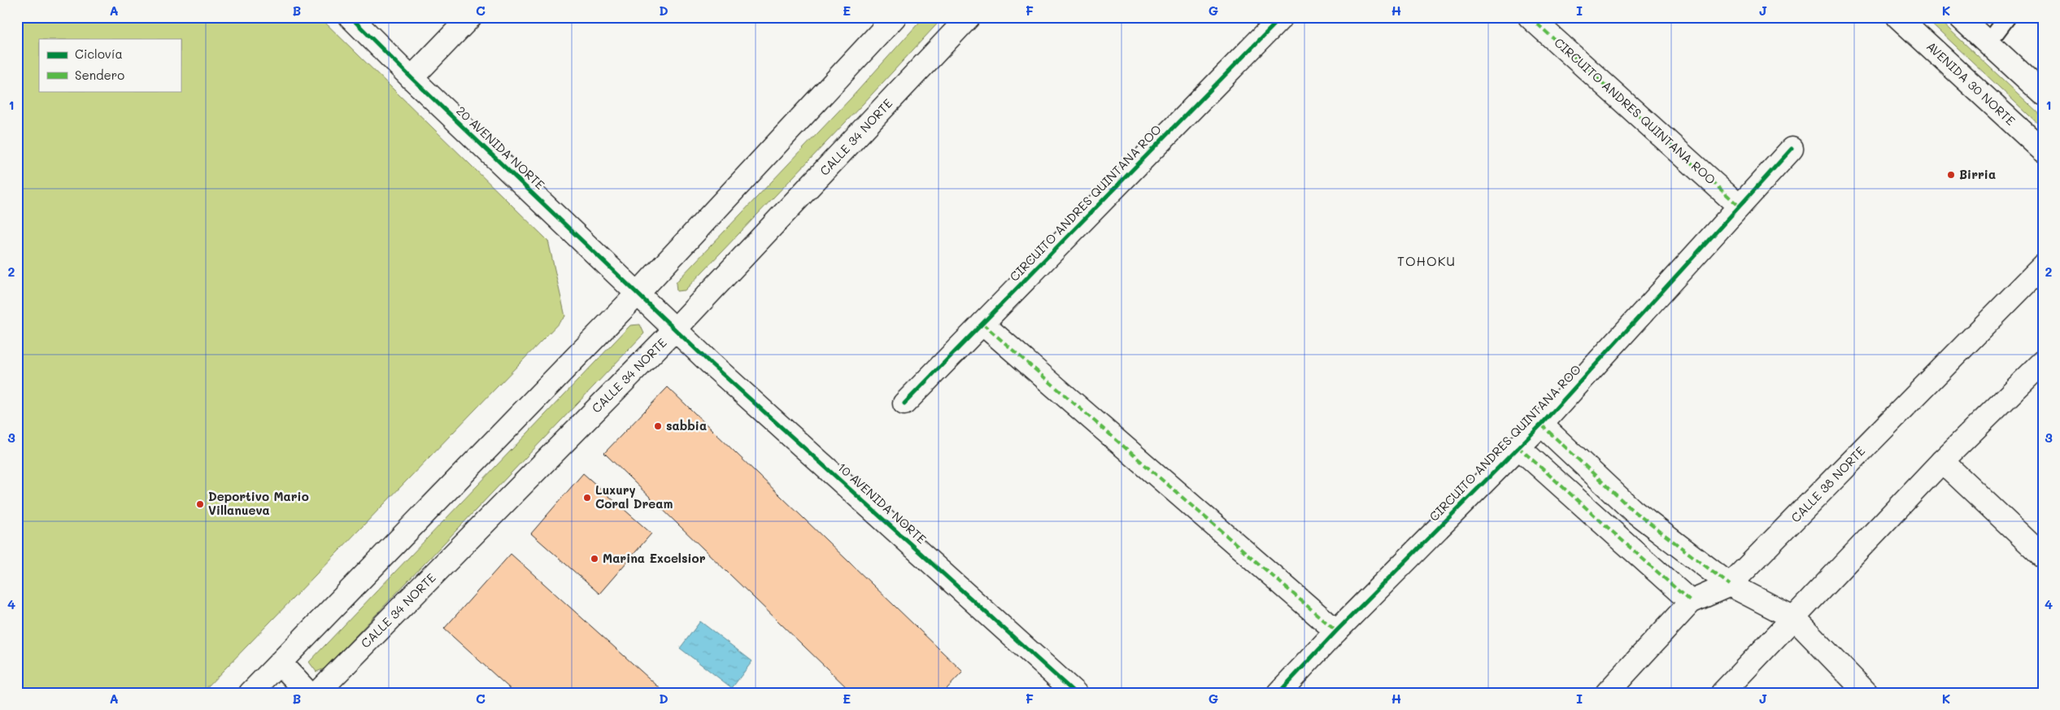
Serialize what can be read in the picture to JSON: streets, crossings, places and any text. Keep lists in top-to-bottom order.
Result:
{
  "streets": {
    "street": [
      "AVENIDA 30 NORTE",
      "CIRCUITO ANDRES QUINTANA ROO",
      "CALLE 34 NORTE",
      "20 AVENIDA NORTE",
      "CALLE 38 NORTE",
      "10 AVENIDA NORTE"
    ]
  },
  "crossings": [
    ["CIRCUITO ANDRES QUINTANA ROO", "CALLE 38 NORTE"],
    ["CALLE 34 NORTE", "20 AVENIDA NORTE"],
    ["CALLE 34 NORTE", "10 AVENIDA NORTE"],
    ["20 AVENIDA NORTE", "10 AVENIDA NORTE"]
  ],
  "districts": ["TOHOKU"],
  "places": [
    "Birria",
    "sabbia",
    "Luxury Coral Dream",
    "Deportivo Mario Villanueva",
    "Marina Excelsior"
  ],
  "legend": ["Ciclovía", "Sendero"],
  "grid": {
    "columns": [
      "A",
      "B",
      "C",
      "D",
      "E",
      "F",
      "G",
      "H",
      "I",
      "J",
      "K"
    ],
    "rows": [
      "1",
      "2",
      "3",
      "4"
    ]
  }
}
